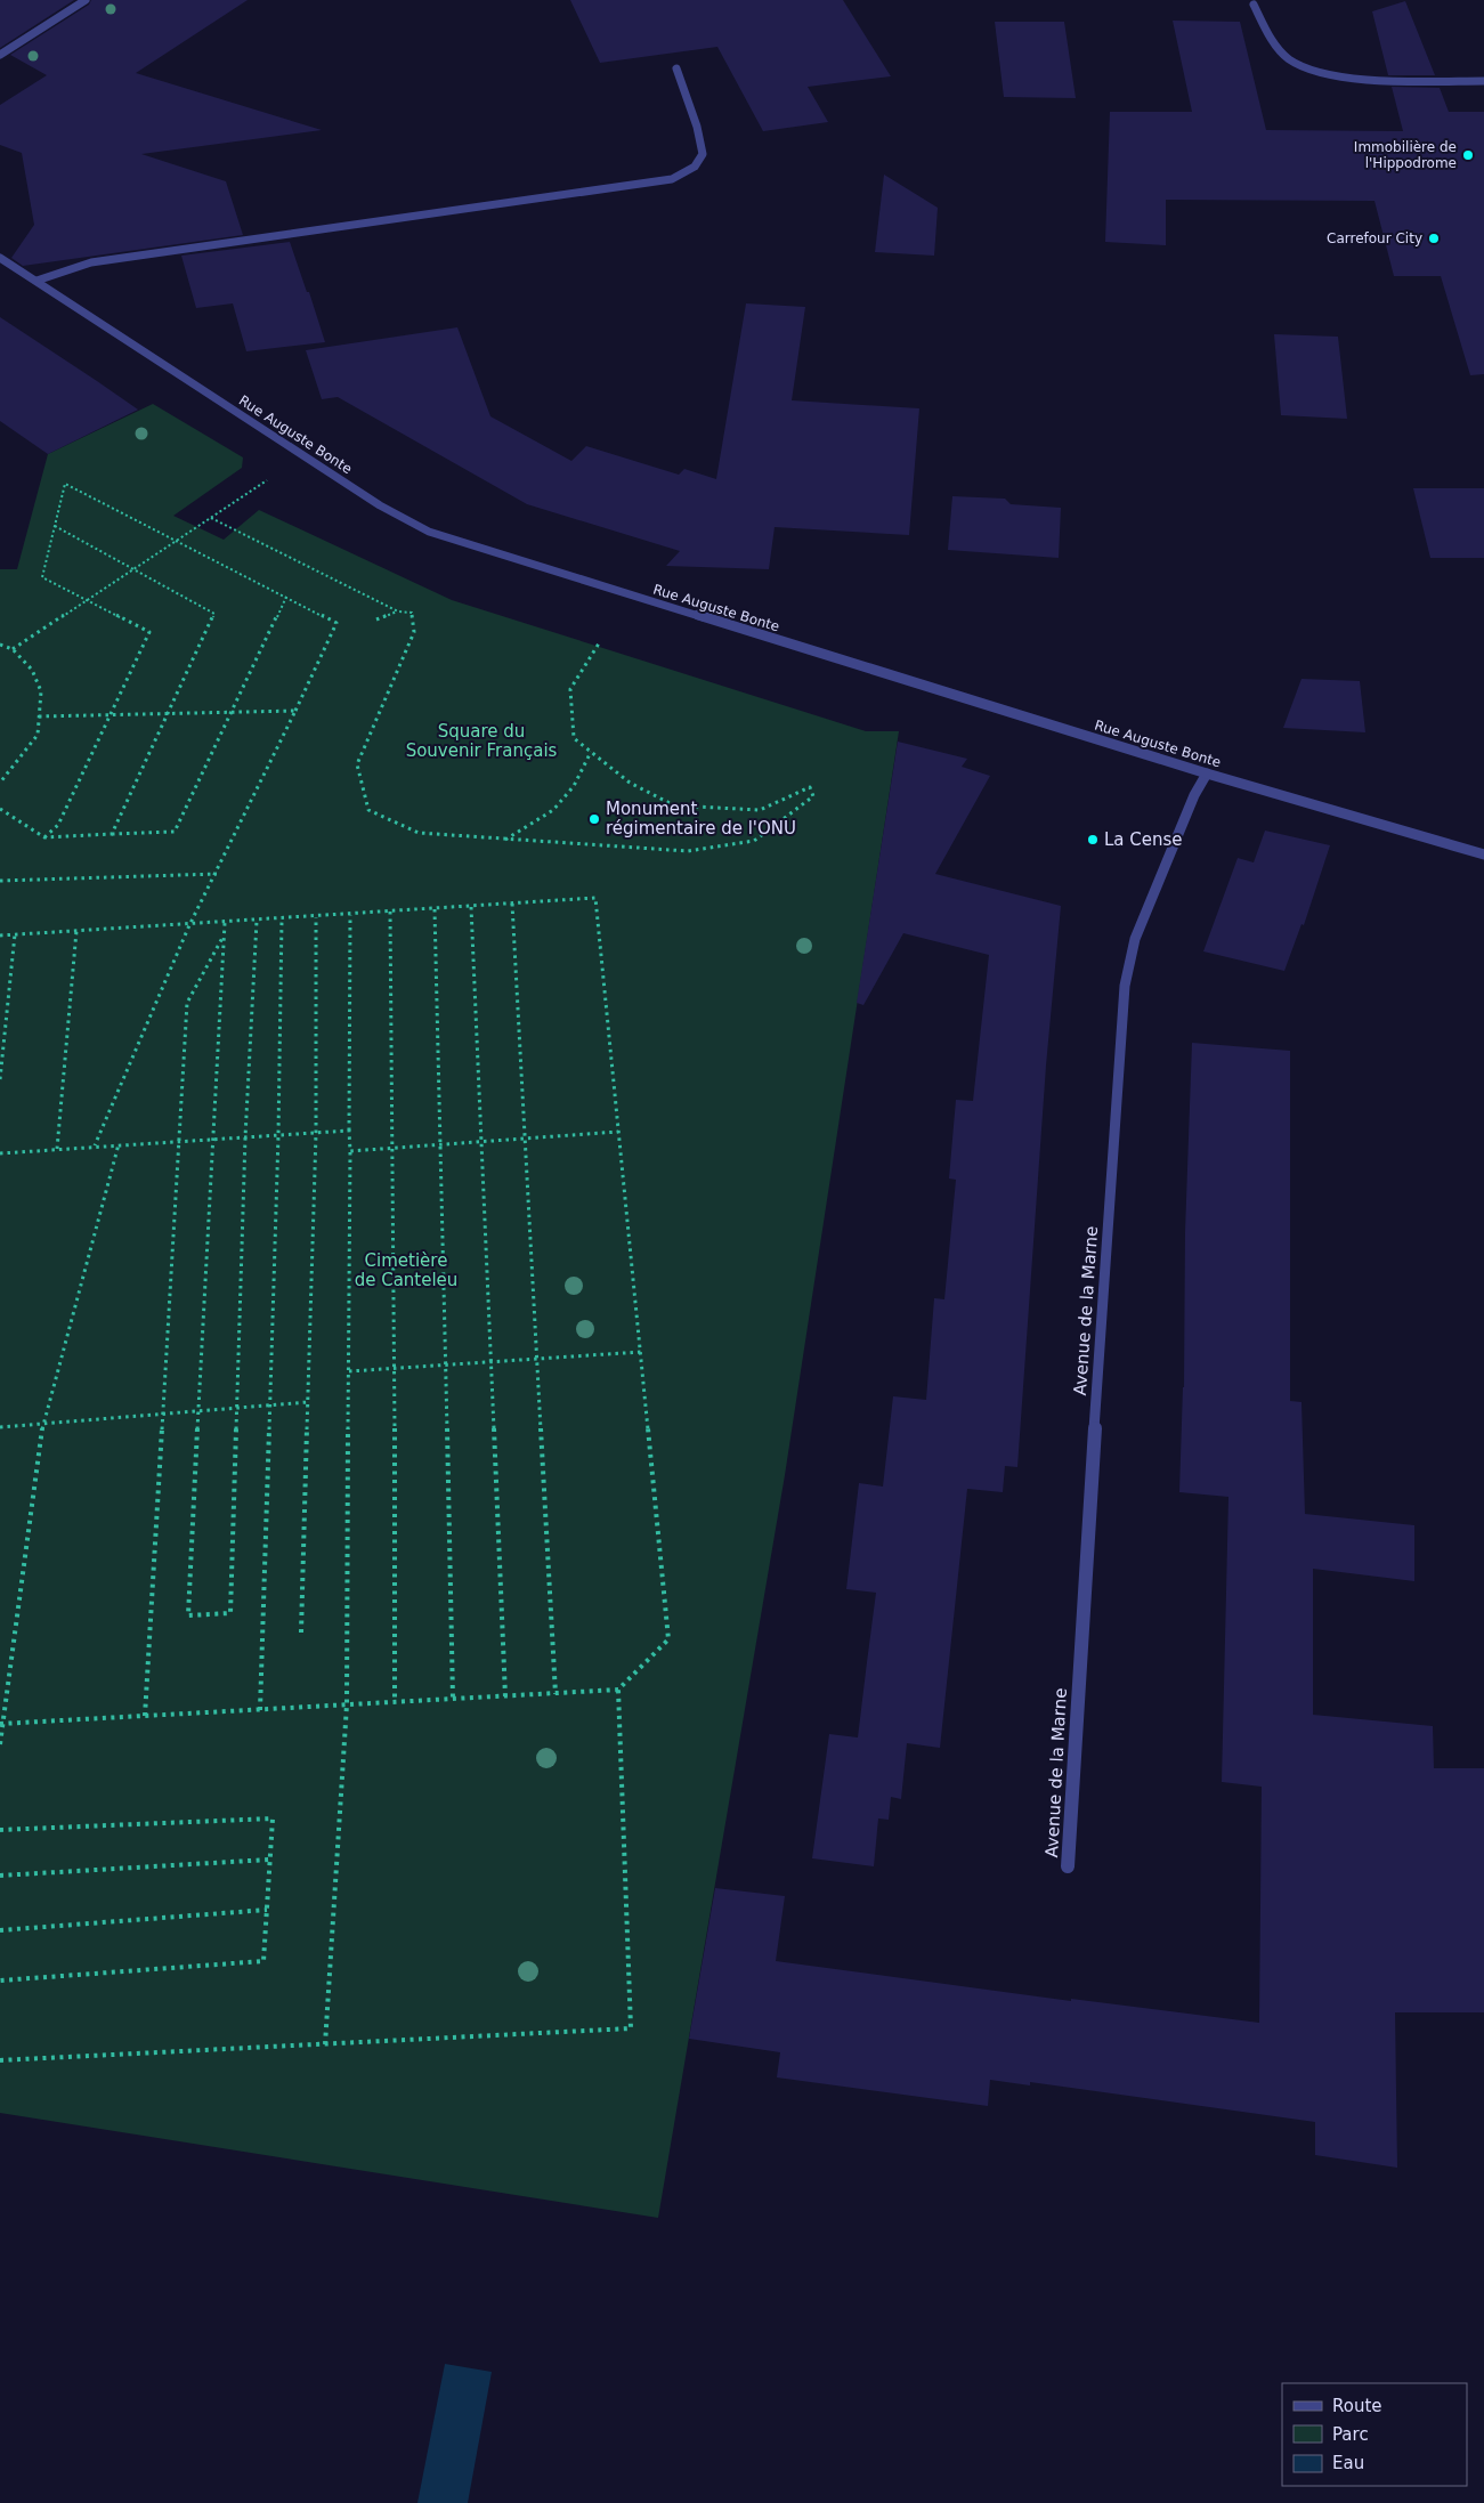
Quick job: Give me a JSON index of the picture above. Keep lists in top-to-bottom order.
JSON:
{
  "streets": {
    "street": ["Rue Auguste Bonte", "Avenue de la Marne"]
  },
  "crossings": [
    ["Rue Auguste Bonte", "Avenue de la Marne"]
  ],
  "parks": ["Square du Souvenir Français", "Cimetière de Canteleu"],
  "places": [
    "Immobilière de l'Hippodrome",
    "Carrefour City",
    "Monument régimentaire de l'ONU",
    "La Cense"
  ],
  "legend": ["Route", "Parc", "Eau"]
}
